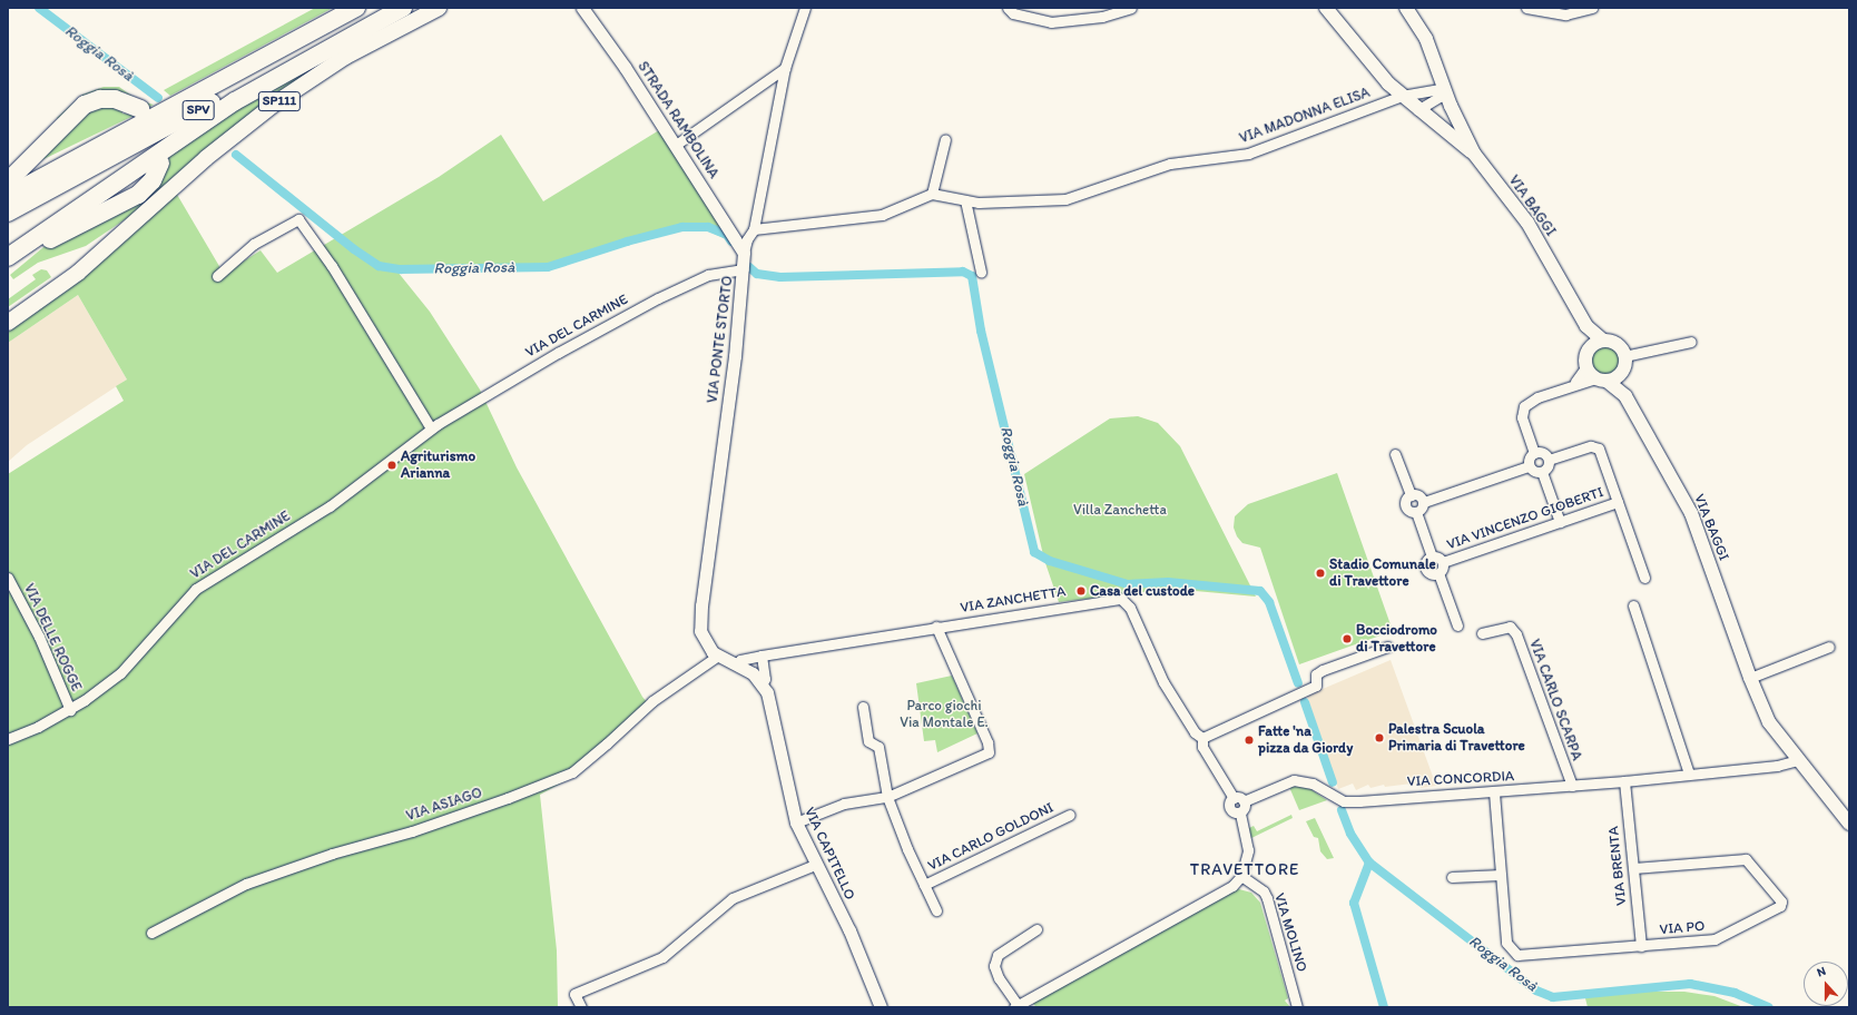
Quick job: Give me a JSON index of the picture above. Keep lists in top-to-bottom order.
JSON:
{
  "streets": {
    "highway": ["SPV"],
    "main road": ["SP111", "VIA BAGGI"],
    "street": [
      "VIA MADONNA ELISA",
      "STRADA RAMBOLINA",
      "VIA DEL CARMINE",
      "VIA PONTE STORTO",
      "VIA VINCENZO GIOBERTI",
      "VIA ZANCHETTA",
      "VIA DELLE ROGGE",
      "VIA CARLO SCARPA",
      "VIA CONCORDIA",
      "VIA ASIAGO",
      "VIA CARLO GOLDONI",
      "VIA CAPITELLO",
      "VIA BRENTA",
      "VIA PO",
      "VIA MOLINO"
    ]
  },
  "crossings": [
    ["VIA MADONNA ELISA", "VIA BAGGI"],
    ["STRADA RAMBOLINA", "VIA PONTE STORTO"],
    ["VIA BAGGI", "VIA CONCORDIA"],
    ["VIA DEL CARMINE", "VIA PONTE STORTO"],
    ["VIA DEL CARMINE", "VIA DELLE ROGGE"],
    ["VIA PONTE STORTO", "VIA ZANCHETTA"],
    ["VIA PONTE STORTO", "VIA ASIAGO"],
    ["VIA PONTE STORTO", "VIA CAPITELLO"],
    ["VIA ZANCHETTA", "VIA CONCORDIA"],
    ["VIA ZANCHETTA", "VIA CAPITELLO"],
    ["VIA CARLO SCARPA", "VIA CONCORDIA"],
    ["VIA CONCORDIA", "VIA BRENTA"],
    ["VIA CONCORDIA", "VIA PO"],
    ["VIA BRENTA", "VIA PO"]
  ],
  "districts": ["TRAVETTORE"],
  "water": ["Roggia Rosà"],
  "parks": ["Villa Zanchetta", "Parco giochi Via Montale E."],
  "places": [
    "Agriturismo Arianna",
    "Stadio Comunale di Travettore",
    "Casa del custode",
    "Bocciodromo di Travettore",
    "Palestra Scuola Primaria di Travettore",
    "Fatte 'na pizza da Giordy"
  ],
  "north": "top"
}
